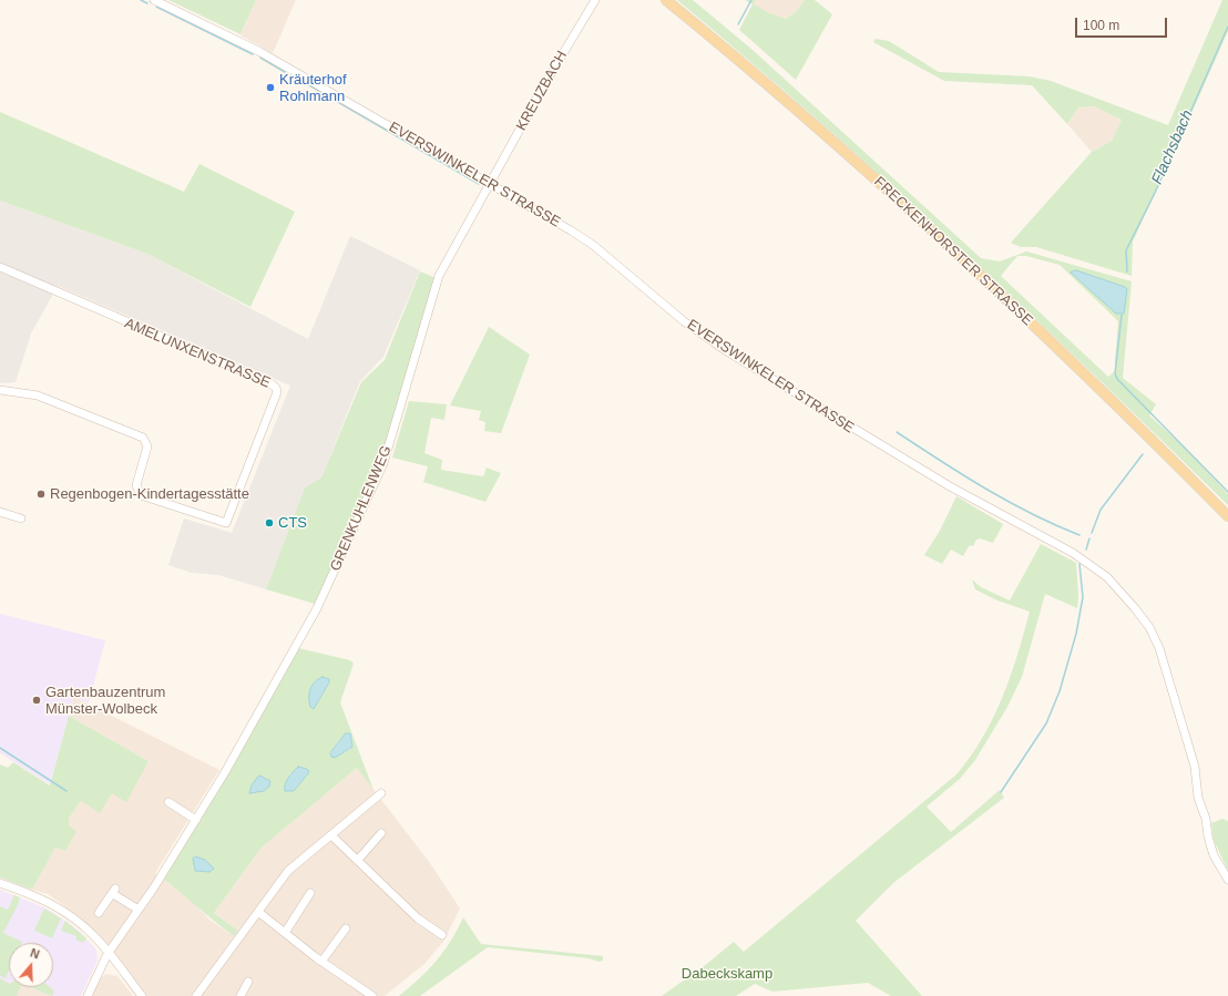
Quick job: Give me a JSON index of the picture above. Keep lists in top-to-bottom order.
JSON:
{
  "streets": {
    "main road": ["FRECKENHORSTER STRASSE"],
    "street": [
      "KREUZBACH",
      "EVERSWINKELER STRASSE",
      "AMELUNXENSTRASSE",
      "GRENKUHLENWEG"
    ]
  },
  "crossings": [
    ["KREUZBACH", "EVERSWINKELER STRASSE"],
    ["KREUZBACH", "GRENKUHLENWEG"],
    ["EVERSWINKELER STRASSE", "GRENKUHLENWEG"]
  ],
  "water": ["Flachsbach"],
  "parks": ["Dabeckskamp"],
  "places": [
    "Kräuterhof Rohlmann",
    "Regenbogen-Kindertagesstätte",
    "CTS",
    "Gartenbauzentrum Münster-Wolbeck"
  ],
  "scale_bar": "100 m",
  "north": "top"
}
